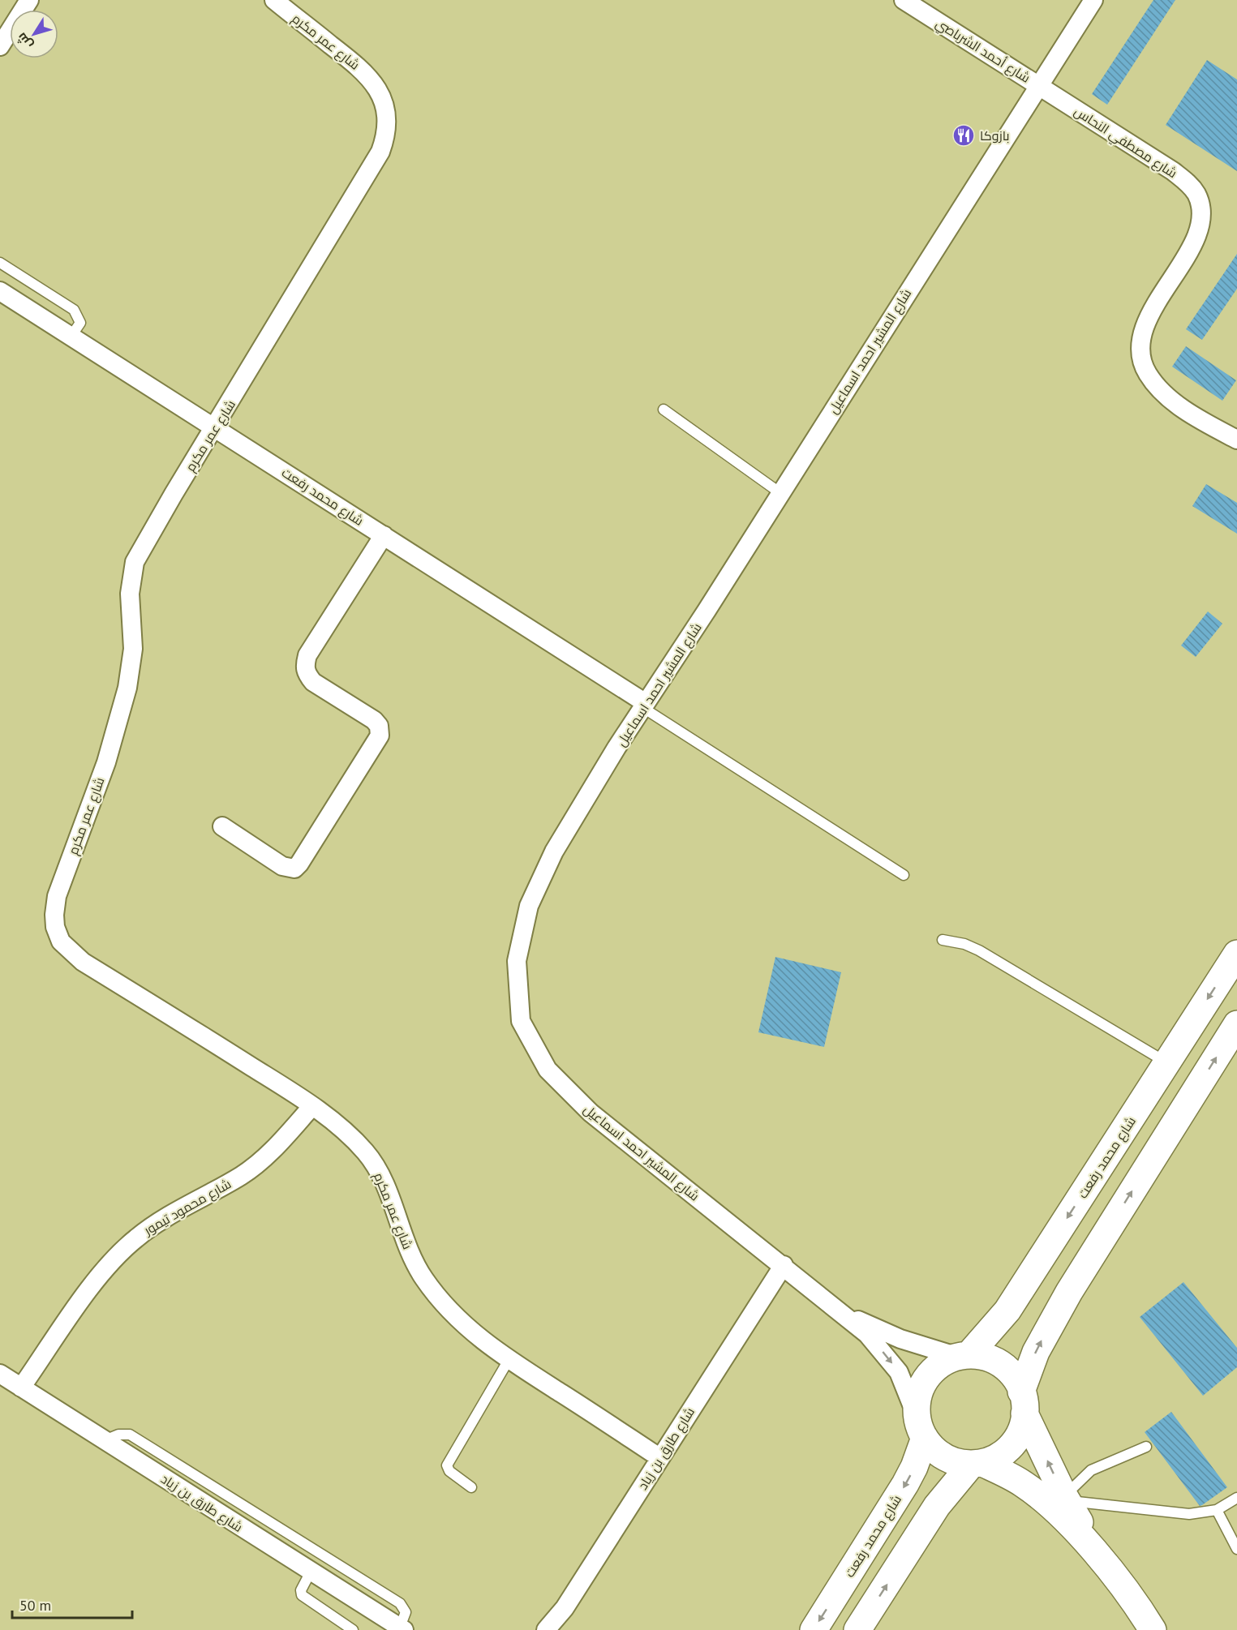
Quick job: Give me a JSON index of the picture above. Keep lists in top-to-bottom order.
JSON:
{
  "streets": {
    "street": [
      "شارع عمر مكرم",
      "شارع أحمد الشرباصي",
      "شارع مصطفي النحاس",
      "شارع المشير احمد اسماعيل",
      "شارع محمد رفعت",
      "شارع محمود تيمور",
      "شارع طارق بن زياد"
    ]
  },
  "crossings": [
    ["شارع عمر مكرم", "شارع محمد رفعت"],
    ["شارع عمر مكرم", "شارع محمود تيمور"],
    ["شارع عمر مكرم", "شارع طارق بن زياد"],
    ["شارع أحمد الشرباصي", "شارع مصطفي النحاس"],
    ["شارع أحمد الشرباصي", "شارع المشير احمد اسماعيل"],
    ["شارع مصطفي النحاس", "شارع المشير احمد اسماعيل"],
    ["شارع المشير احمد اسماعيل", "شارع محمد رفعت"],
    ["شارع المشير احمد اسماعيل", "شارع طارق بن زياد"],
    ["شارع محمود تيمور", "شارع طارق بن زياد"]
  ],
  "places": {
    "restaurant": ["بازوكا"]
  },
  "scale_bar": "50 m",
  "north": "bottom left"
}
